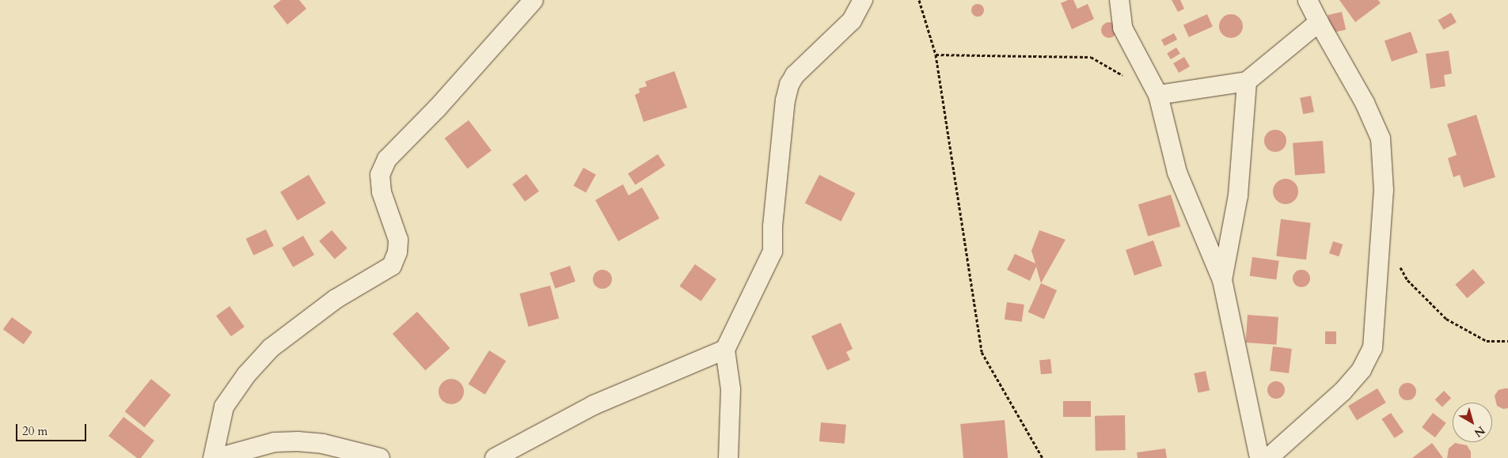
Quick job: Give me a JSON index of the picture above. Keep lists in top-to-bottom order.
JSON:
{
  "scale_bar": "20 m",
  "north": "bottom right"
}
